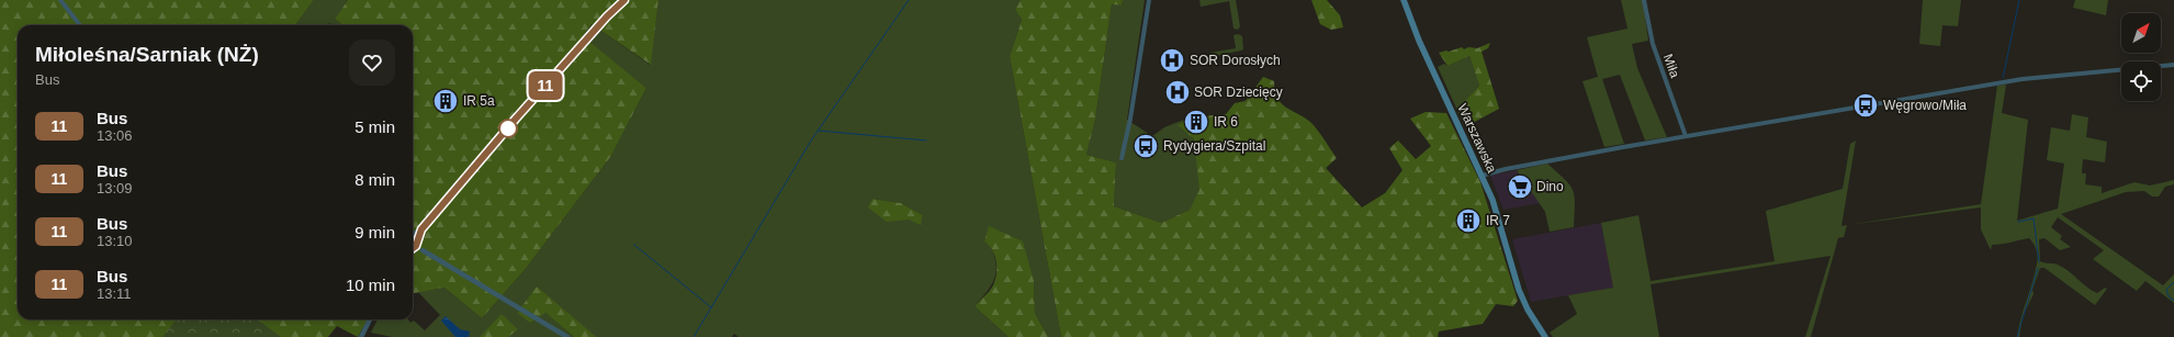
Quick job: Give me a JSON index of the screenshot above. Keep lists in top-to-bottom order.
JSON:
{
  "streets": {
    "main road": ["Warszawska"],
    "street": ["Miła"]
  },
  "places": {
    "hospital": ["SOR Dorosłych", "SOR Dziecięcy"],
    "building": ["IR 5a", "IR 6", "IR 7"],
    "bus stop": ["Węgrowo/Miła", "Rydygiera/Szpital"],
    "supermarket": ["Dino"]
  },
  "lines": ["bus line 11"],
  "north": "top right",
  "page": {
    "on_map": "11",
    "heading": ["Miłoleśna/Sarniak (NŻ)", "Bus"],
    "list": [
      {
        "mark": "11",
        "name": "Bus",
        "note": "13:06",
        "value": "5 min"
      },
      {
        "mark": "11",
        "name": "Bus",
        "note": "13:09",
        "value": "8 min"
      },
      {
        "mark": "11",
        "name": "Bus",
        "note": "13:10",
        "value": "9 min"
      },
      {
        "mark": "11",
        "name": "Bus",
        "note": "13:11",
        "value": "10 min"
      }
    ]
  }
}
